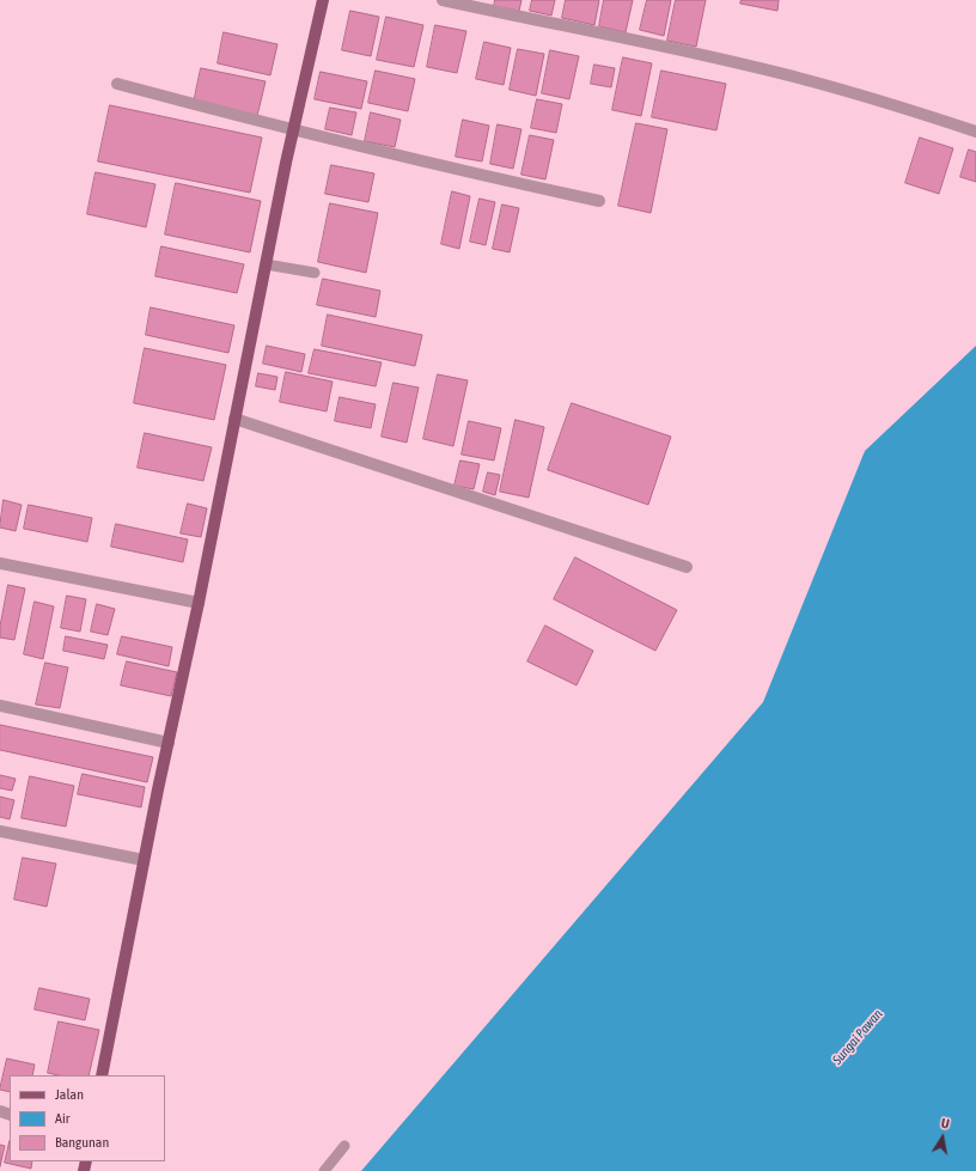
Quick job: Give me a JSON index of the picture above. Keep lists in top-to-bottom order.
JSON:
{
  "water": ["Sungai Pawan"],
  "legend": ["Jalan", "Air", "Bangunan"],
  "north": "top"
}
